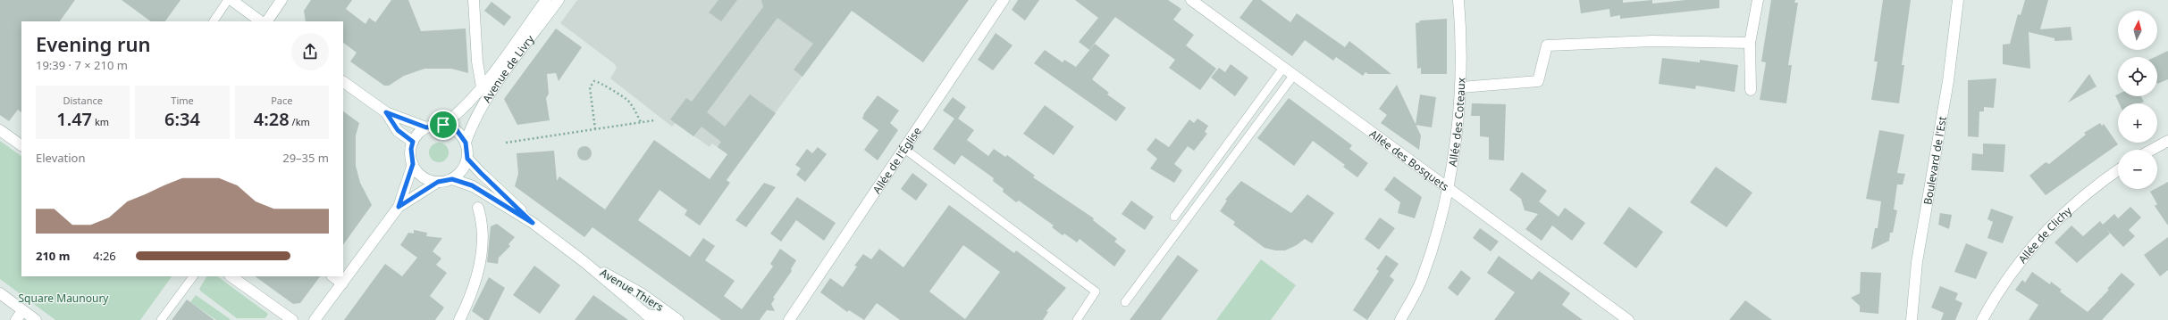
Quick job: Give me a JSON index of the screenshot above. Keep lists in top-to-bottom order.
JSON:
{
  "streets": {
    "street": [
      "Avenue de Livry",
      "Allée des Coteaux",
      "Allée des Bosquets",
      "Allée de l'Église",
      "Boulevard de l'Est",
      "Allée de Clichy",
      "Avenue Thiers"
    ]
  },
  "crossings": [
    ["Avenue de Livry", "Avenue Thiers"],
    ["Allée des Coteaux", "Allée des Bosquets"]
  ],
  "parks": ["Square Maunoury"],
  "north": "top",
  "page": {
    "map_buttons": ["+", "−"],
    "heading": ["Evening run", "19:39 · 7 × 210 m"],
    "stats": [
      ["Distance", "1.47 km"],
      ["Time", "6:34"],
      ["Pace", "4:28 /km"]
    ],
    "chart": ["Elevation", "29–35 m"],
    "list": [
      {
        "name": "210 m",
        "note": "4:26"
      }
    ]
  }
}
